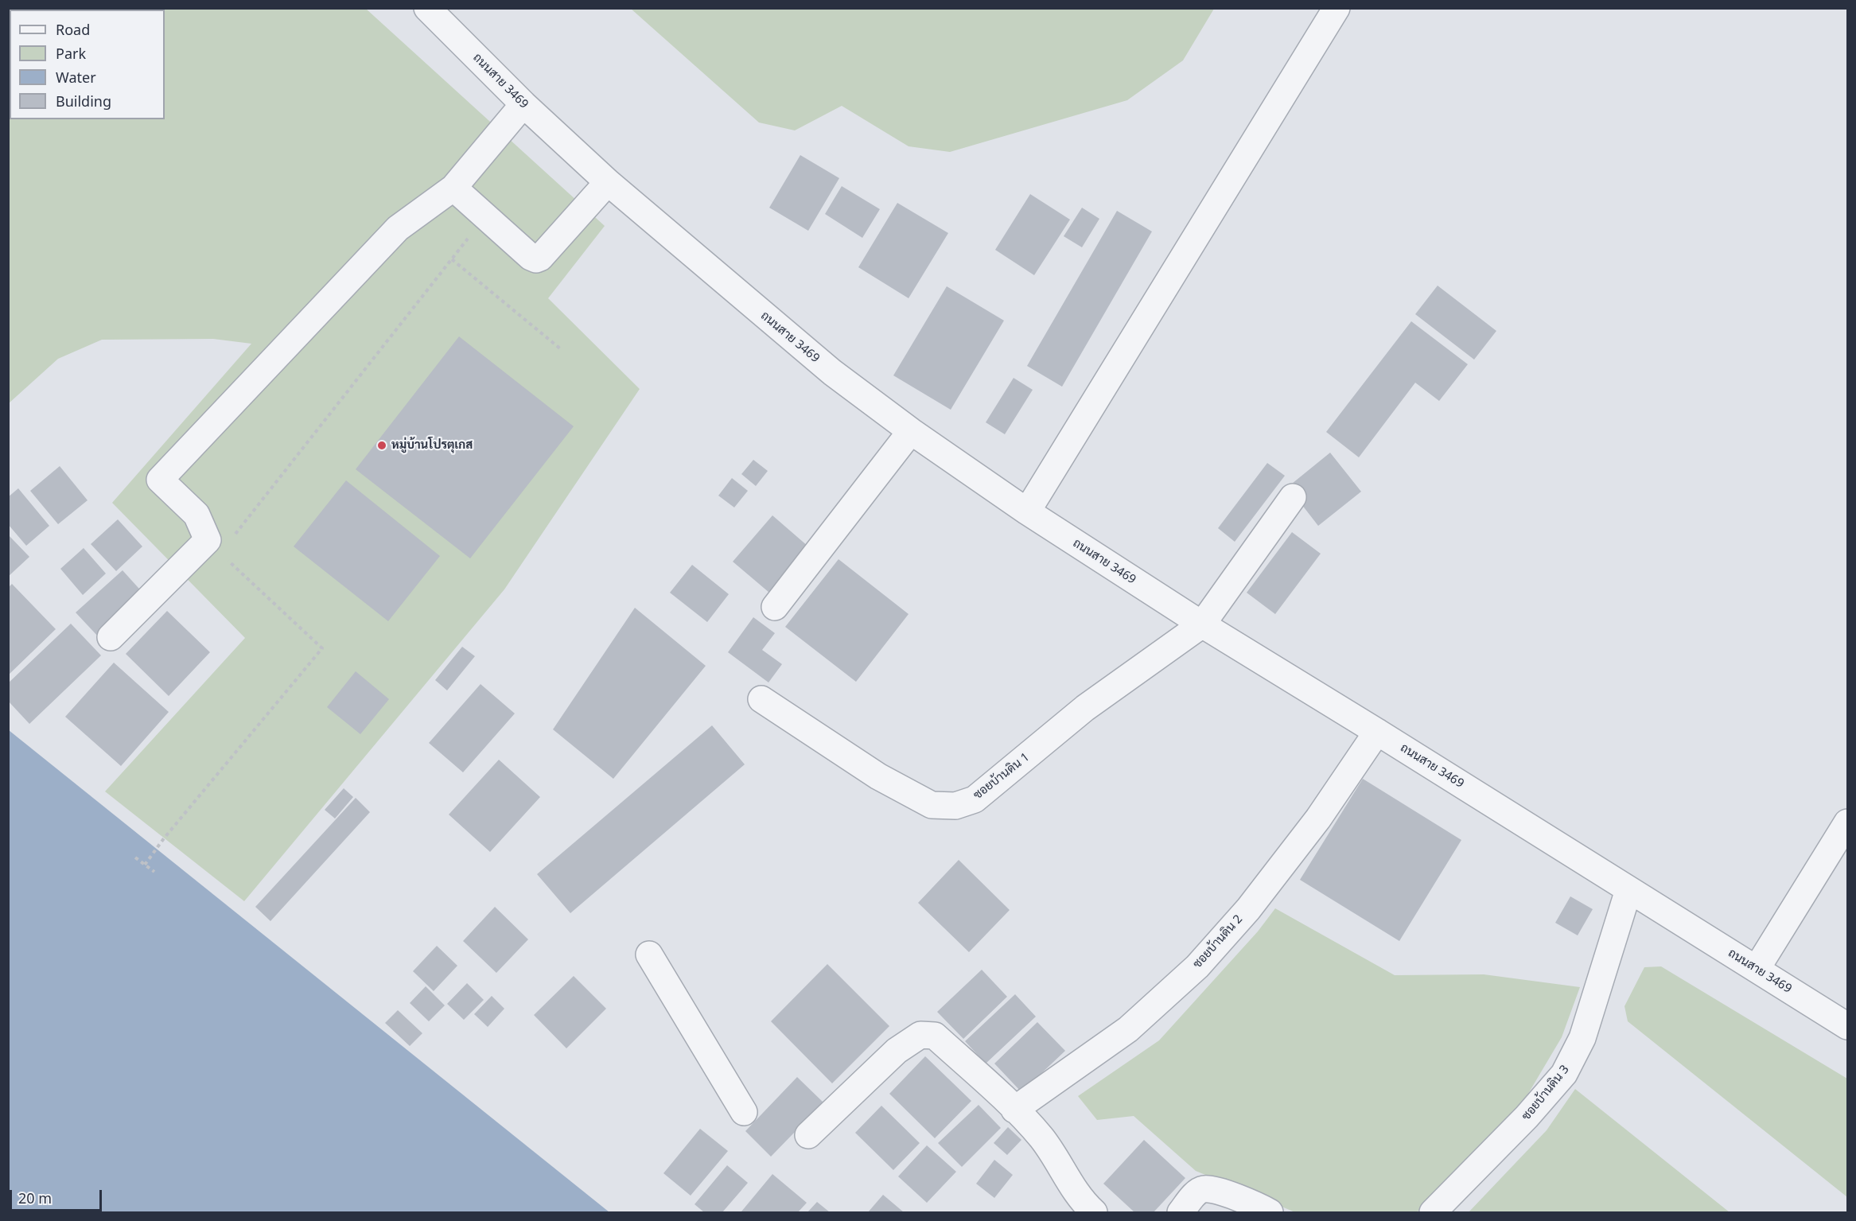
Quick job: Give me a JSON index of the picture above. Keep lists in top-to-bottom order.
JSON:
{
  "streets": {
    "street": [
      "ถนนสาย 3469",
      "ซอยบ้านดิน 1",
      "ซอยบ้านดิน 2",
      "ซอยบ้านดิน 3"
    ]
  },
  "crossings": [
    ["ถนนสาย 3469", "ซอยบ้านดิน 1"],
    ["ถนนสาย 3469", "ซอยบ้านดิน 2"],
    ["ถนนสาย 3469", "ซอยบ้านดิน 3"]
  ],
  "places": ["หมู่บ้านโปรตุเกส"],
  "legend": [
    "Road",
    "Park",
    "Water",
    "Building"
  ],
  "scale_bar": "20 m"
}
